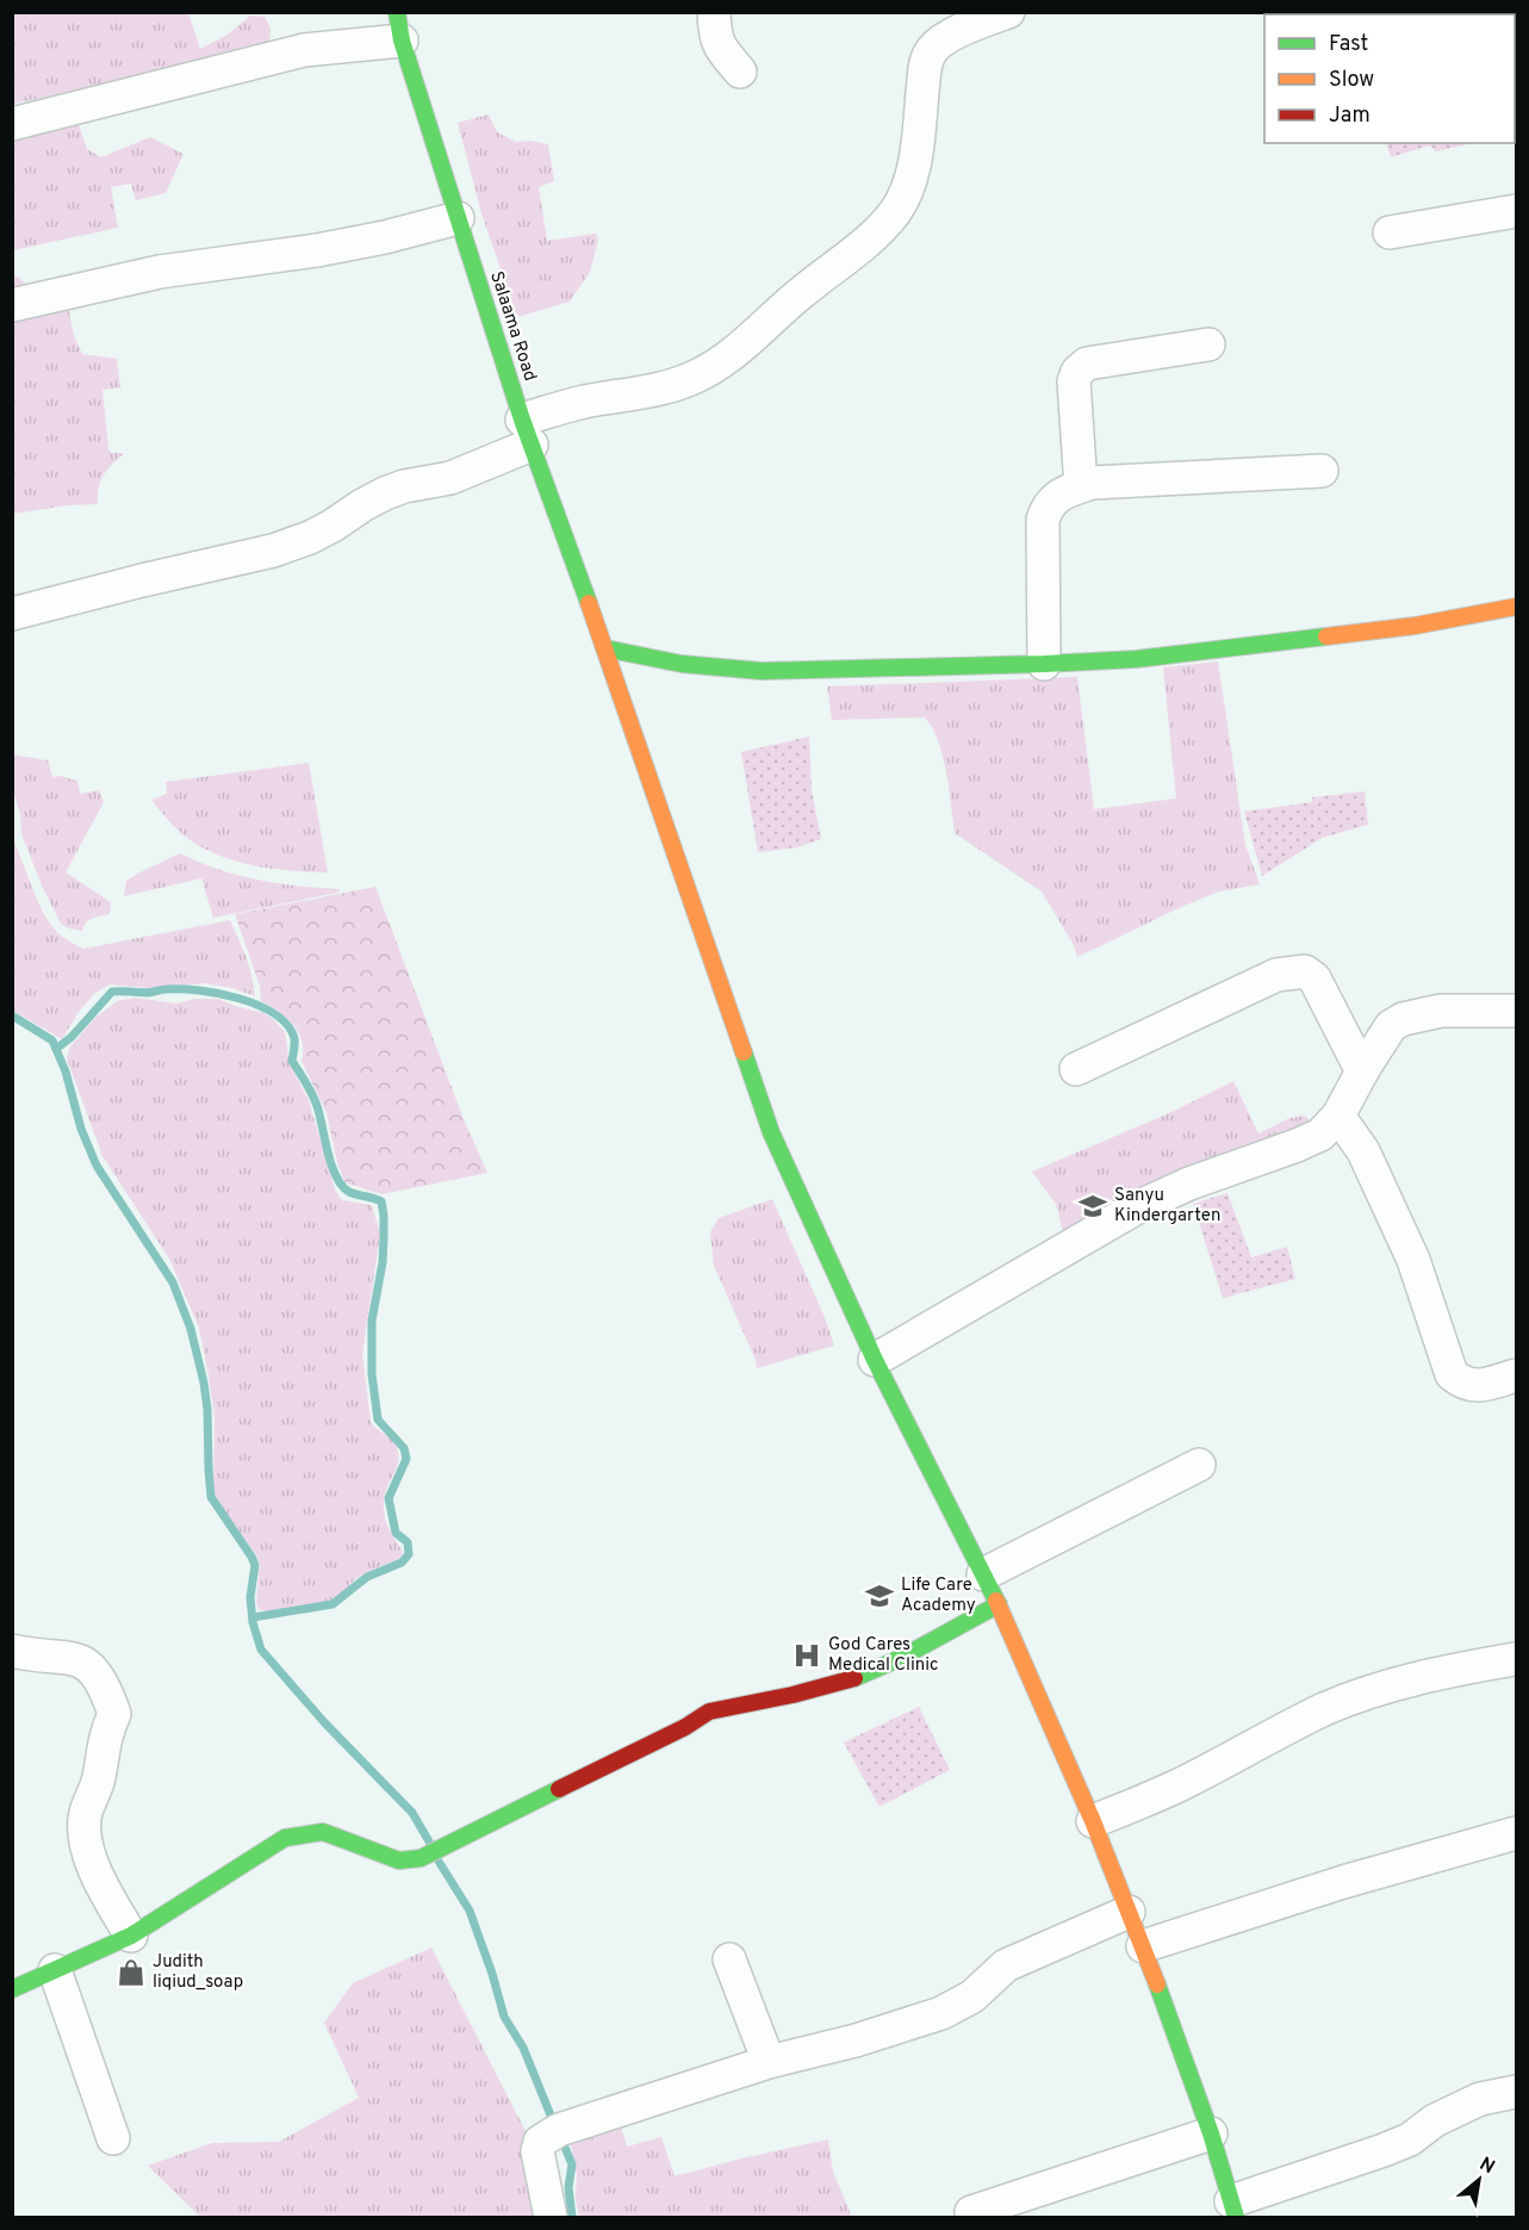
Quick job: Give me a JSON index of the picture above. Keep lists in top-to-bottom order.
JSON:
{
  "streets": {
    "main road": ["Salaama Road"]
  },
  "places": {
    "school or university": ["Sanyu Kindergarten", "Life Care Academy"],
    "hospital": ["God Cares Medical Clinic"],
    "shop": ["Judith liqiud_soap"]
  },
  "legend": ["Fast", "Slow", "Jam"],
  "north": "top right"
}
